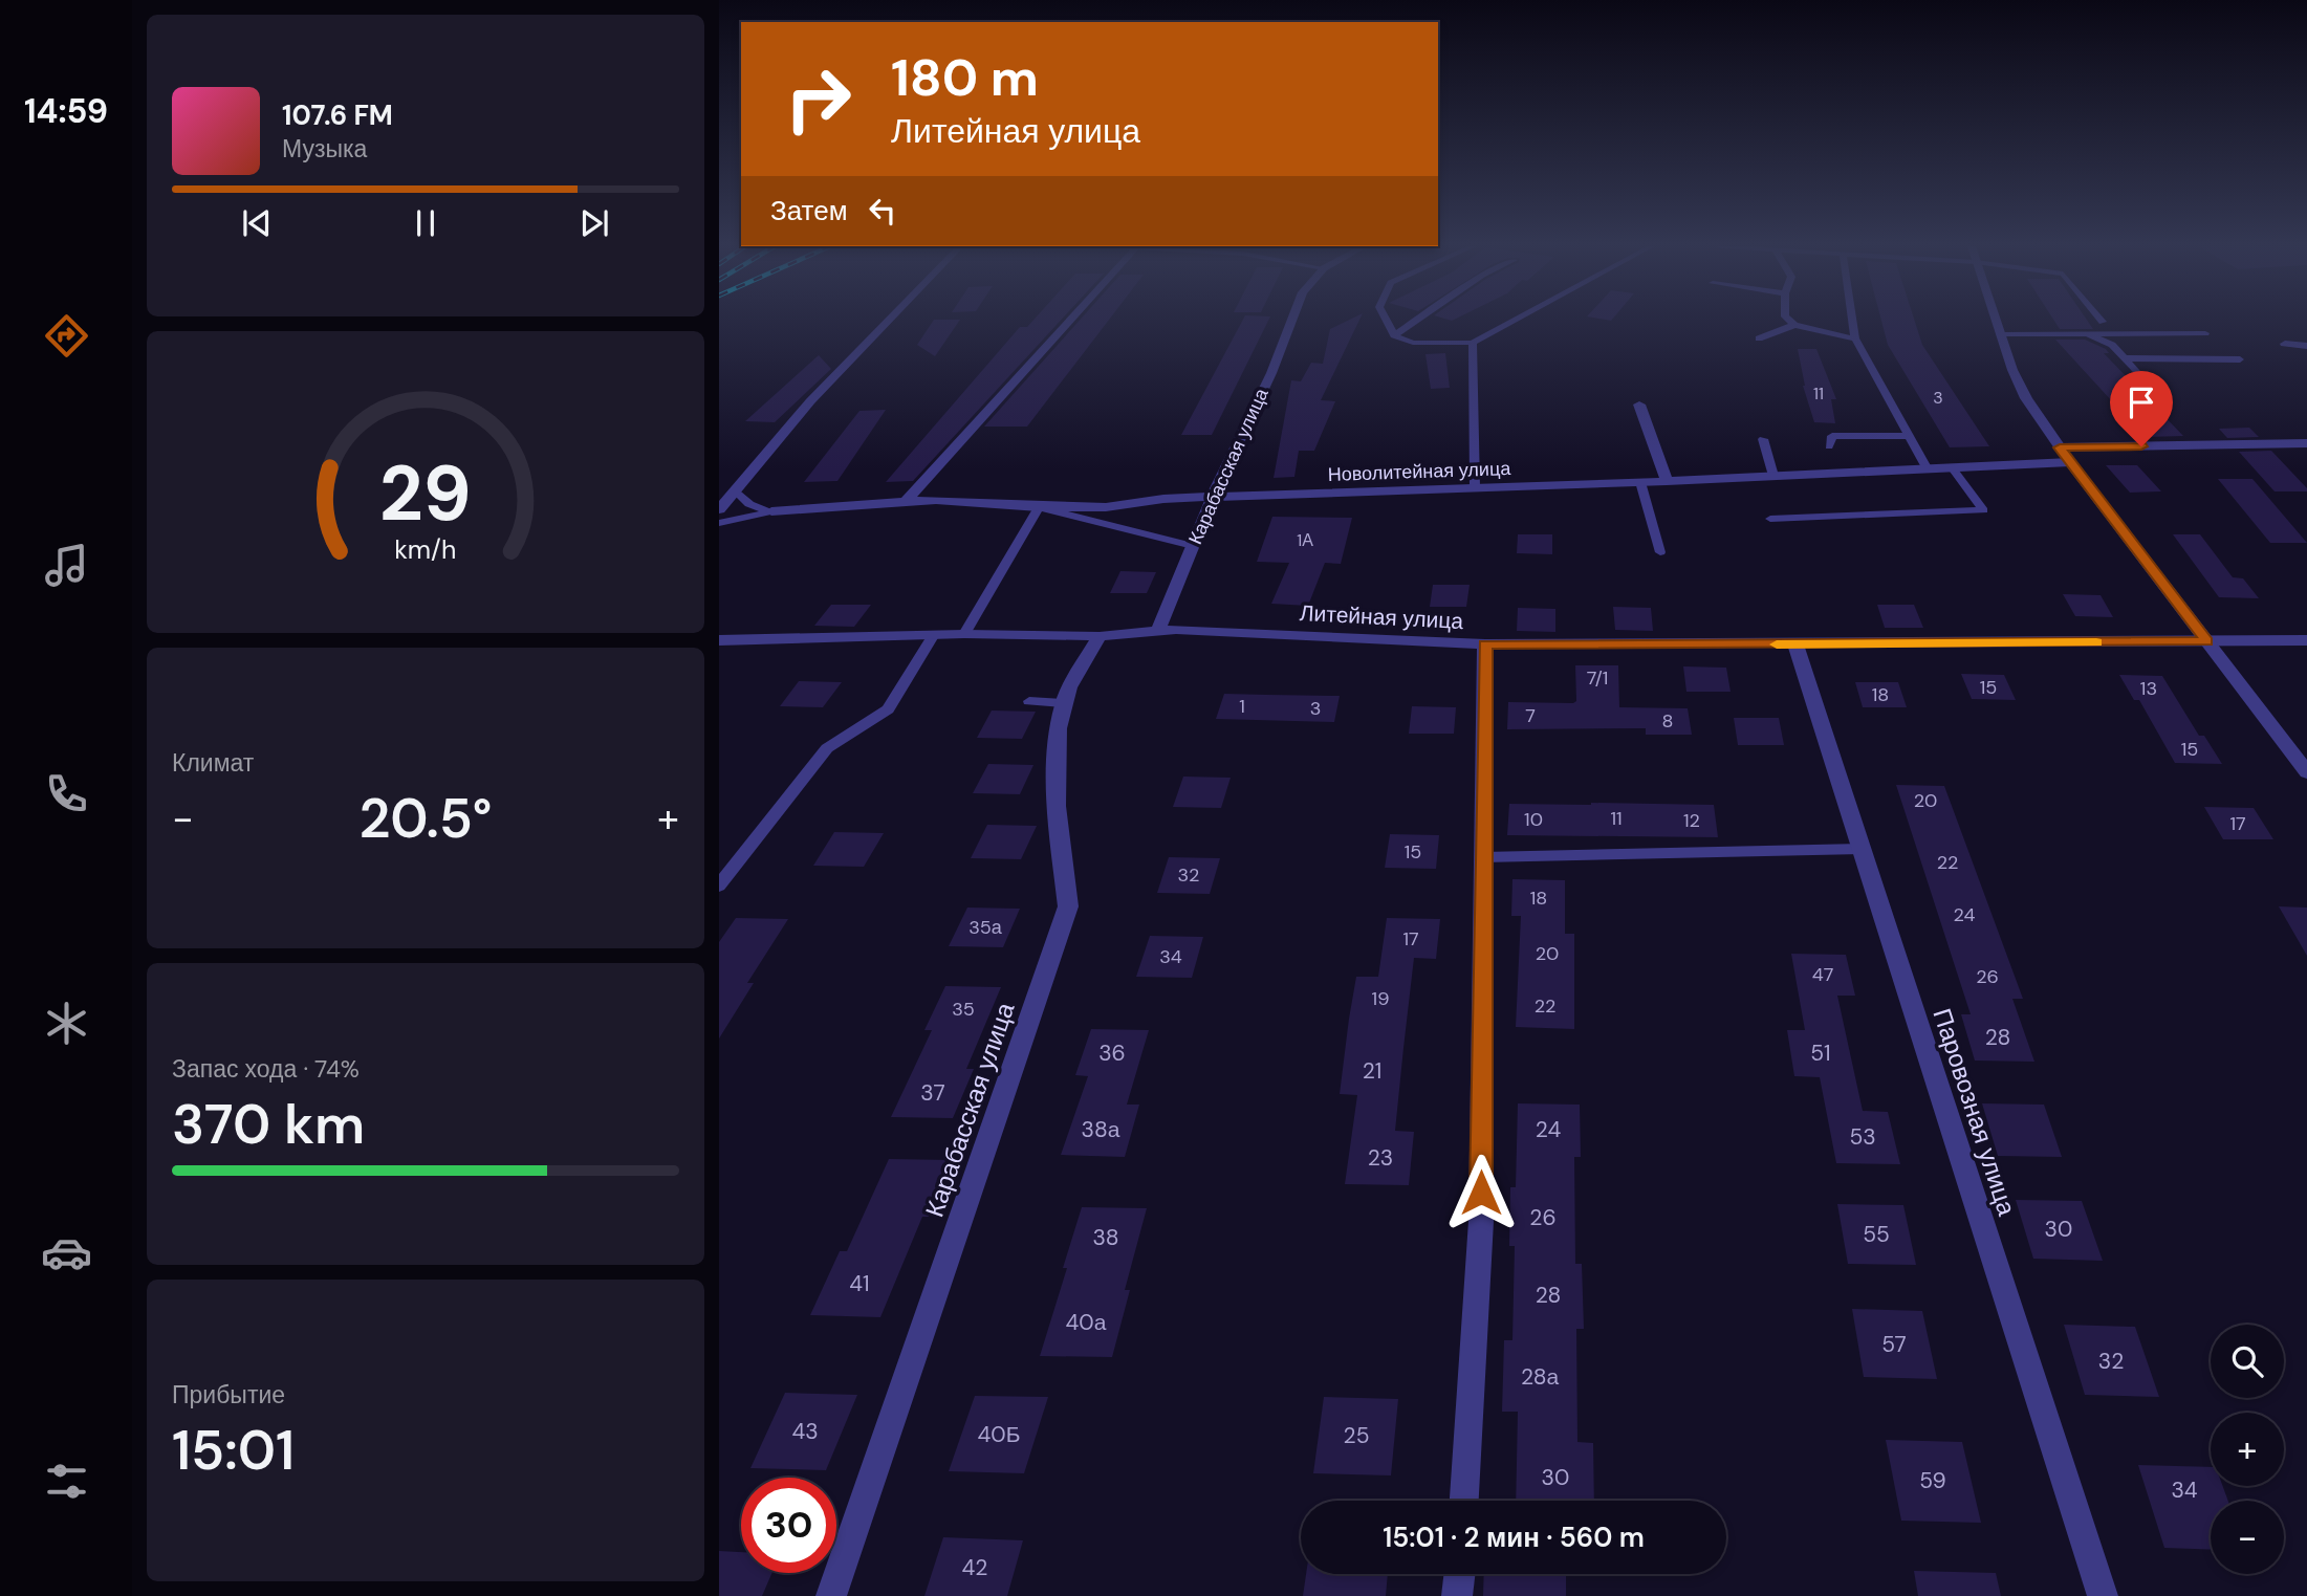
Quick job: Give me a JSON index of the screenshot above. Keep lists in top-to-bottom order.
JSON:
{
  "streets": {
    "street": [
      "Карабасская улица",
      "Новолитейная улица",
      "Литейная улица",
      "Паровозная улица"
    ]
  },
  "crossings": [
    ["Карабасская улица", "Новолитейная улица"],
    ["Карабасская улица", "Литейная улица"],
    ["Литейная улица", "Паровозная улица"]
  ],
  "house_numbers": [
    "11",
    "3",
    "1А",
    "7/1",
    "15",
    "13",
    "18",
    "1",
    "3",
    "7",
    "8",
    "15",
    "20",
    "11",
    "10",
    "12",
    "17",
    "15",
    "22",
    "32",
    "18",
    "24",
    "35а",
    "17",
    "20",
    "34",
    "47",
    "26",
    "19",
    "22",
    "35",
    "28",
    "36",
    "51",
    "21",
    "37",
    "38а",
    "24",
    "53",
    "23",
    "26",
    "30",
    "55",
    "38",
    "41",
    "28",
    "40а",
    "57",
    "32",
    "28а",
    "43",
    "40Б",
    "25",
    "30",
    "59",
    "34",
    "42"
  ],
  "page": {
    "tabs": "14:59",
    "turn": ["180 m", "Литейная улица"],
    "song": ["107.6 FM", "Музыка"],
    "then": "Затем",
    "tile": [
      "Климат",
      ["Запас хода · 74%", "370 km"],
      ["Прибытие", "15:01"]
    ],
    "heat": ["−", "20.5°", "+"],
    "map_buttons": ["+", "−"],
    "limit": "30",
    "trip": "15:01 · 2 мин · 560 m",
    "gauge": ["29", "km/h"]
  }
}
